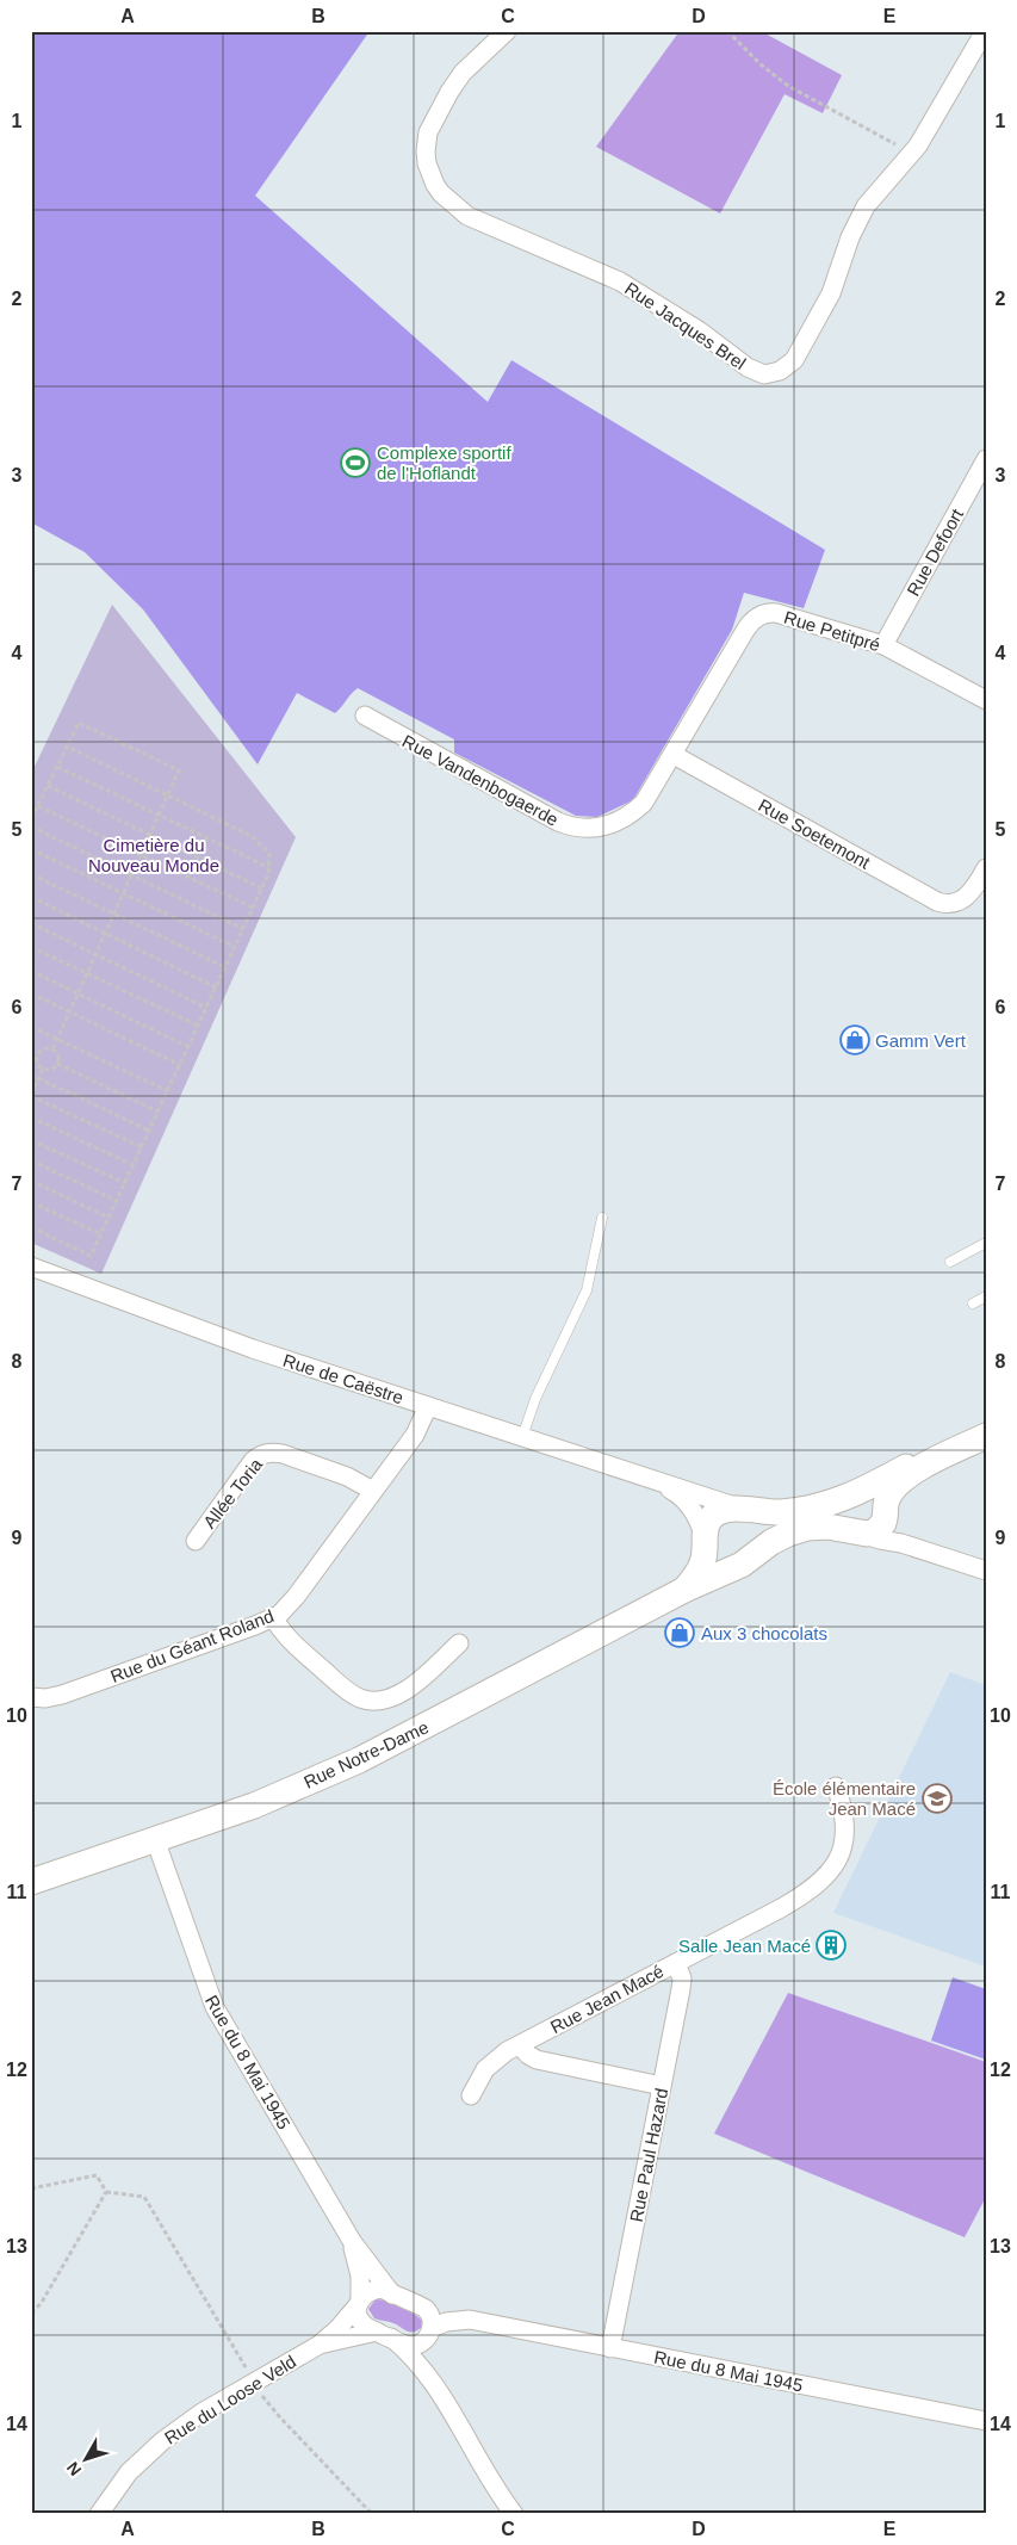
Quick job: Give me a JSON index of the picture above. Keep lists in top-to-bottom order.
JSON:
{
  "streets": {
    "main road": ["Rue Notre-Dame"],
    "street": [
      "Rue Jacques Brel",
      "Rue Defoort",
      "Rue Petitpré",
      "Rue Vandenbogaerde",
      "Rue Soetemont",
      "Rue de Caëstre",
      "Allée Toria",
      "Rue du Géant Roland",
      "Rue Jean Macé",
      "Rue du 8 Mai 1945",
      "Rue Paul Hazard",
      "Rue du Loose Veld"
    ]
  },
  "crossings": [
    ["Rue Defoort", "Rue Petitpré"],
    ["Rue Petitpré", "Rue Vandenbogaerde"],
    ["Rue Petitpré", "Rue Soetemont"],
    ["Rue Vandenbogaerde", "Rue Soetemont"],
    ["Rue de Caëstre", "Rue du Géant Roland"],
    ["Rue de Caëstre", "Rue Notre-Dame"],
    ["Allée Toria", "Rue du Géant Roland"],
    ["Rue Notre-Dame", "Rue du 8 Mai 1945"],
    ["Rue Jean Macé", "Rue Paul Hazard"],
    ["Rue du 8 Mai 1945", "Rue Paul Hazard"],
    ["Rue du 8 Mai 1945", "Rue du Loose Veld"]
  ],
  "parks": ["Cimetière du Nouveau Monde"],
  "places": {
    "sports": ["Complexe sportif de l'Hoflandt"],
    "shop": ["Gamm Vert", "Aux 3 chocolats"],
    "school or university": ["École élémentaire Jean Macé"],
    "building": ["Salle Jean Macé"]
  },
  "north": "bottom left",
  "grid": {
    "columns": [
      "A",
      "B",
      "C",
      "D",
      "E"
    ],
    "rows": [
      "1",
      "2",
      "3",
      "4",
      "5",
      "6",
      "7",
      "8",
      "9",
      "10",
      "11",
      "12",
      "13",
      "14"
    ]
  }
}
